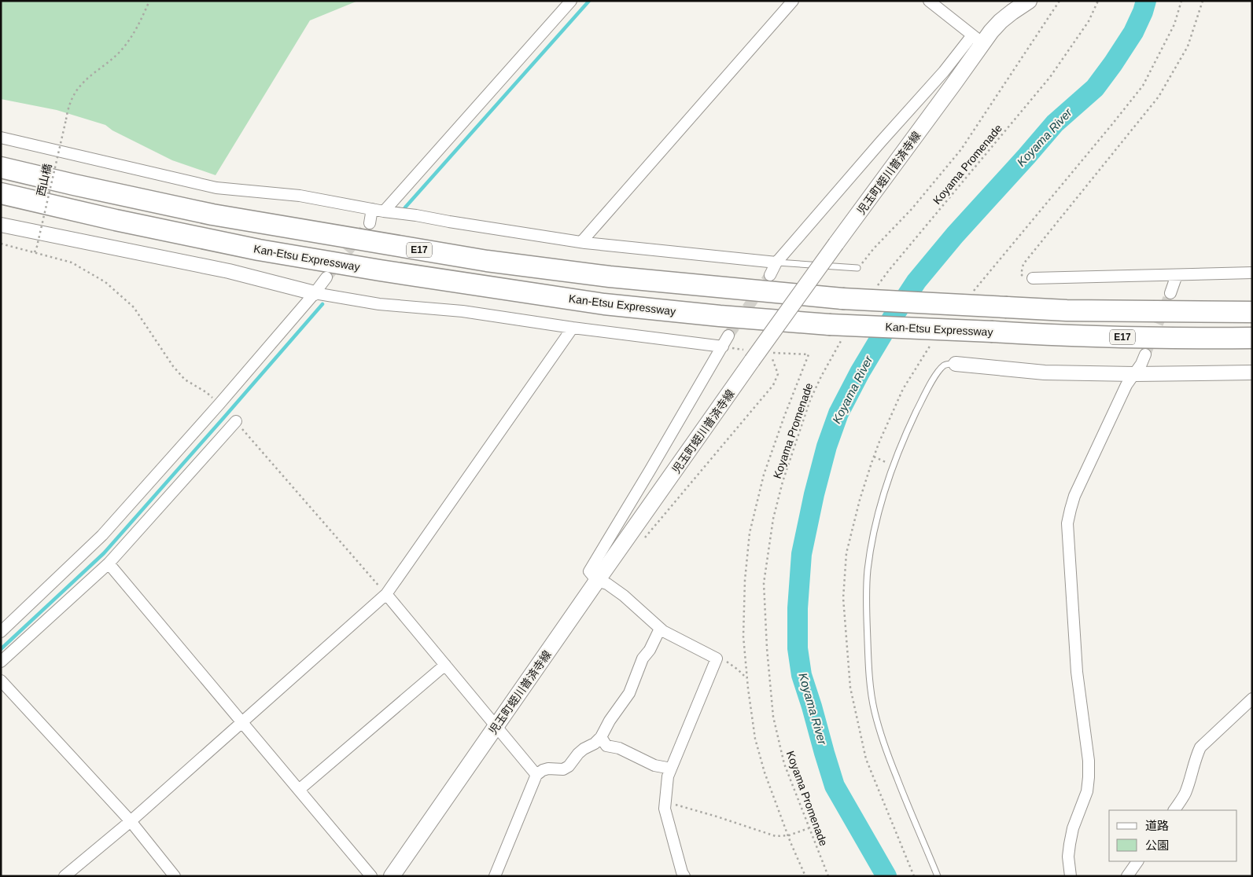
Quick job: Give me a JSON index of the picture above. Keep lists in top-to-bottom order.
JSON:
{
  "streets": {
    "highway": ["E17", "Kan-Etsu Expressway"],
    "main road": ["児玉町蛭川普済寺線"],
    "path": ["Koyama Promenade", "西山橋"]
  },
  "crossings": [
    ["Koyama Promenade", "Kan-Etsu Expressway"]
  ],
  "water": ["Koyama River"],
  "legend": ["道路", "公園"]
}
